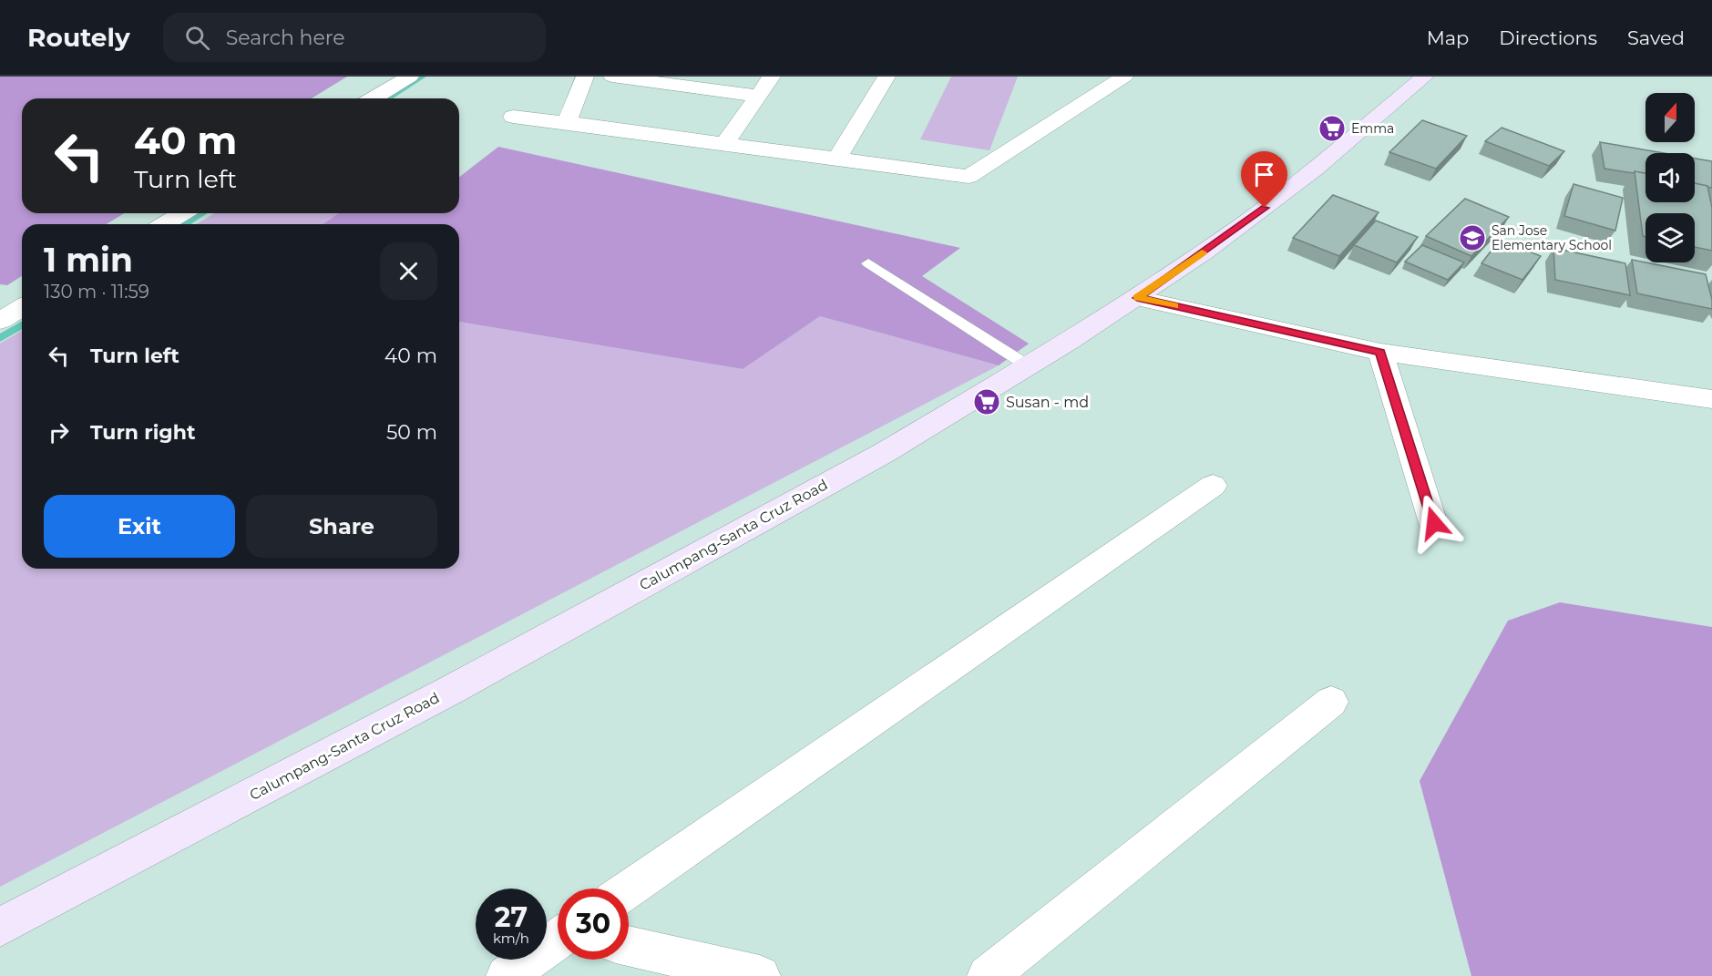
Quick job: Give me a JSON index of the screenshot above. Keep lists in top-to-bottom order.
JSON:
{
  "streets": {
    "main road": ["Calumpang-Santa Cruz Road"]
  },
  "places": {
    "supermarket": ["Emma", "Susan - md"],
    "school or university": ["San Jose Elementary School"]
  },
  "north": "top",
  "page": {
    "header": "Routely",
    "search": "Search here",
    "nav": ["Map", "Directions", "Saved"],
    "turn": ["40 m", "Turn left"],
    "heading": ["1 min", "130 m · 11:59"],
    "list": [
      {
        "name": "Turn left",
        "value": "40 m"
      },
      {
        "name": "Turn right",
        "value": "50 m"
      }
    ],
    "buttons": ["Exit", "Share"],
    "speed": "27 km/h",
    "limit": "30"
  }
}
